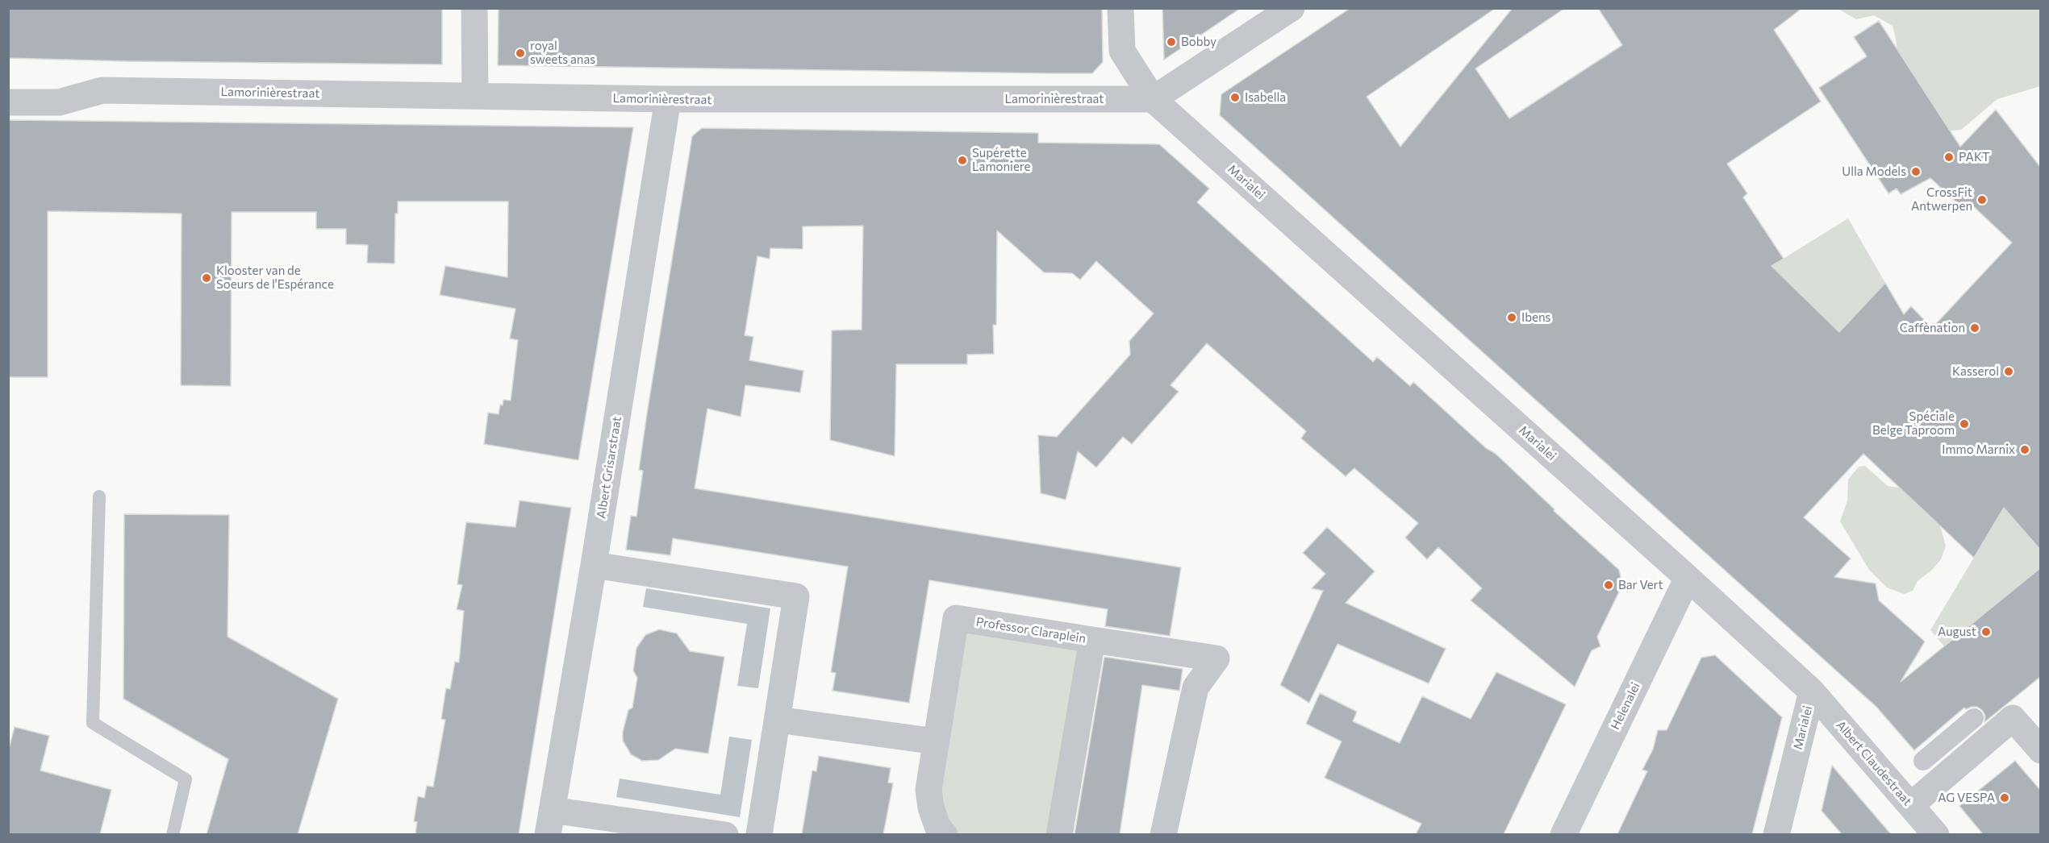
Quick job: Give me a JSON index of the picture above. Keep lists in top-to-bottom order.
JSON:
{
  "streets": {
    "street": [
      "Lamorinièrestraat",
      "Marialei",
      "Albert Grisarstraat",
      "Professor Claraplein",
      "Helenalei",
      "Albert Claudestraat"
    ]
  },
  "crossings": [
    ["Lamorinièrestraat", "Marialei"],
    ["Lamorinièrestraat", "Albert Grisarstraat"],
    ["Marialei", "Helenalei"],
    ["Marialei", "Albert Claudestraat"]
  ],
  "places": [
    "Bobby",
    "royal sweets anas",
    "Isabella",
    "PAKT",
    "Supérette Lamoniere",
    "Ulla Models",
    "CrossFit Antwerpen",
    "Klooster van de Soeurs de l'Espérance",
    "Ibens",
    "Caffènation",
    "Kasserol",
    "Spéciale Belge Taproom",
    "Immo Marnix",
    "Bar Vert",
    "August",
    "AG VESPA"
  ]
}
